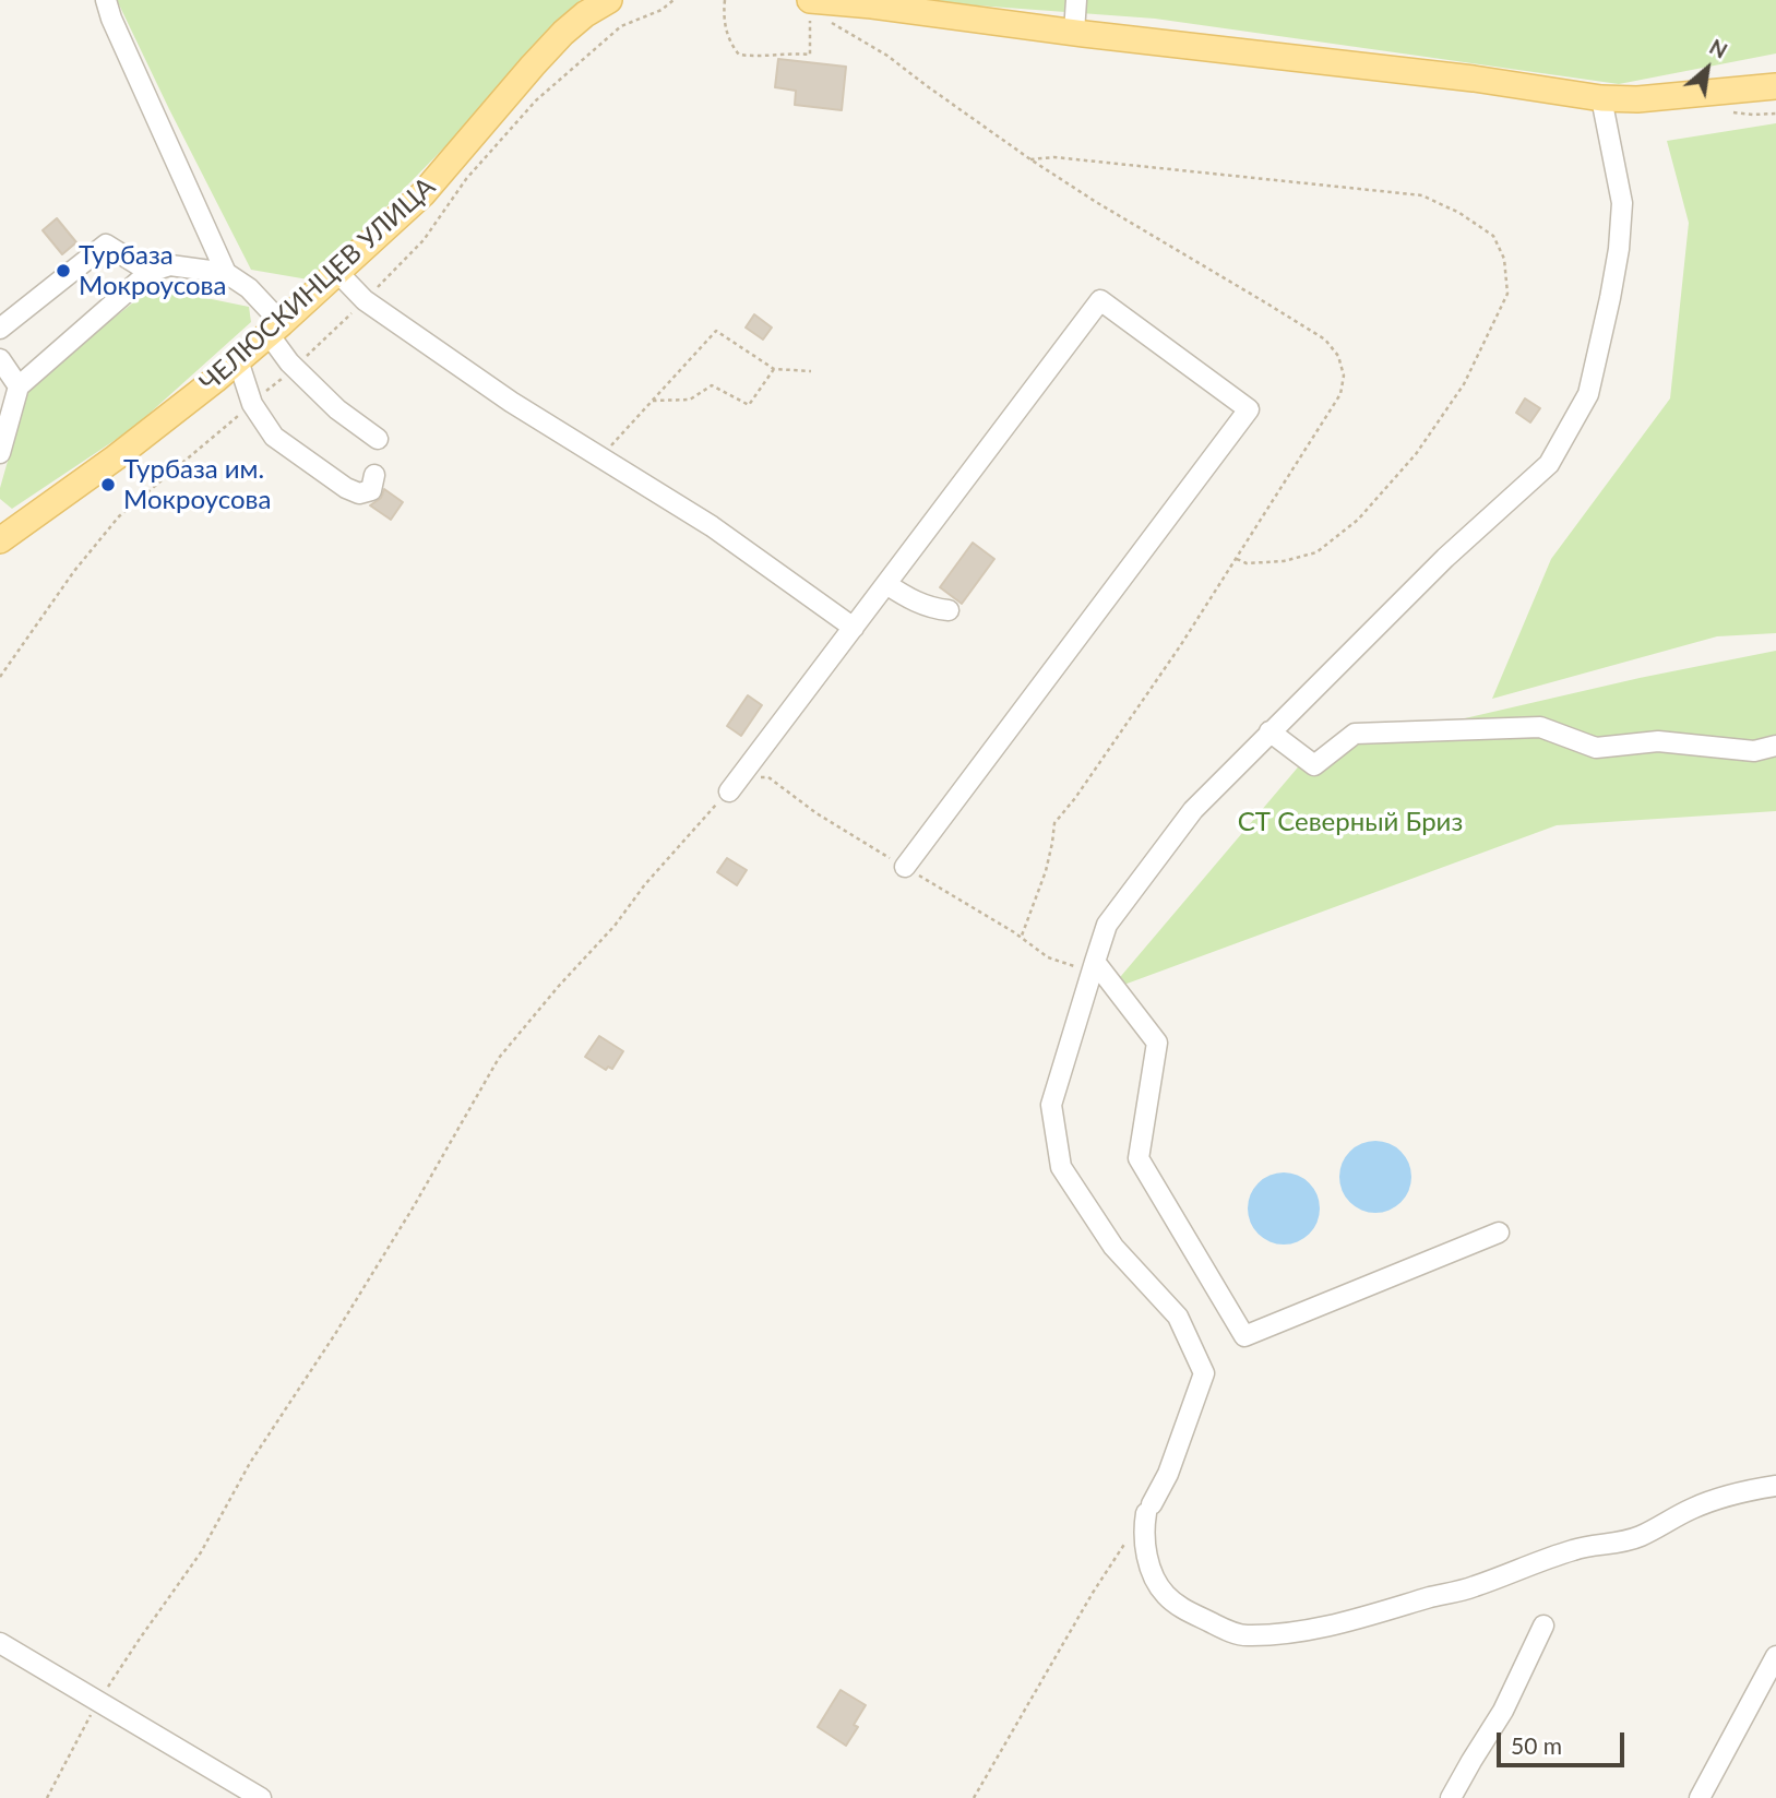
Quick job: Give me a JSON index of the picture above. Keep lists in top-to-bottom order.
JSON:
{
  "streets": {
    "main road": ["ЧЕЛЮСКИНЦЕВ УЛИЦА"]
  },
  "parks": ["СТ Северный Бриз"],
  "places": ["Турбаза Мокроусова", "Турбаза им. Мокроусова"],
  "scale_bar": "50 m",
  "north": "top right"
}
